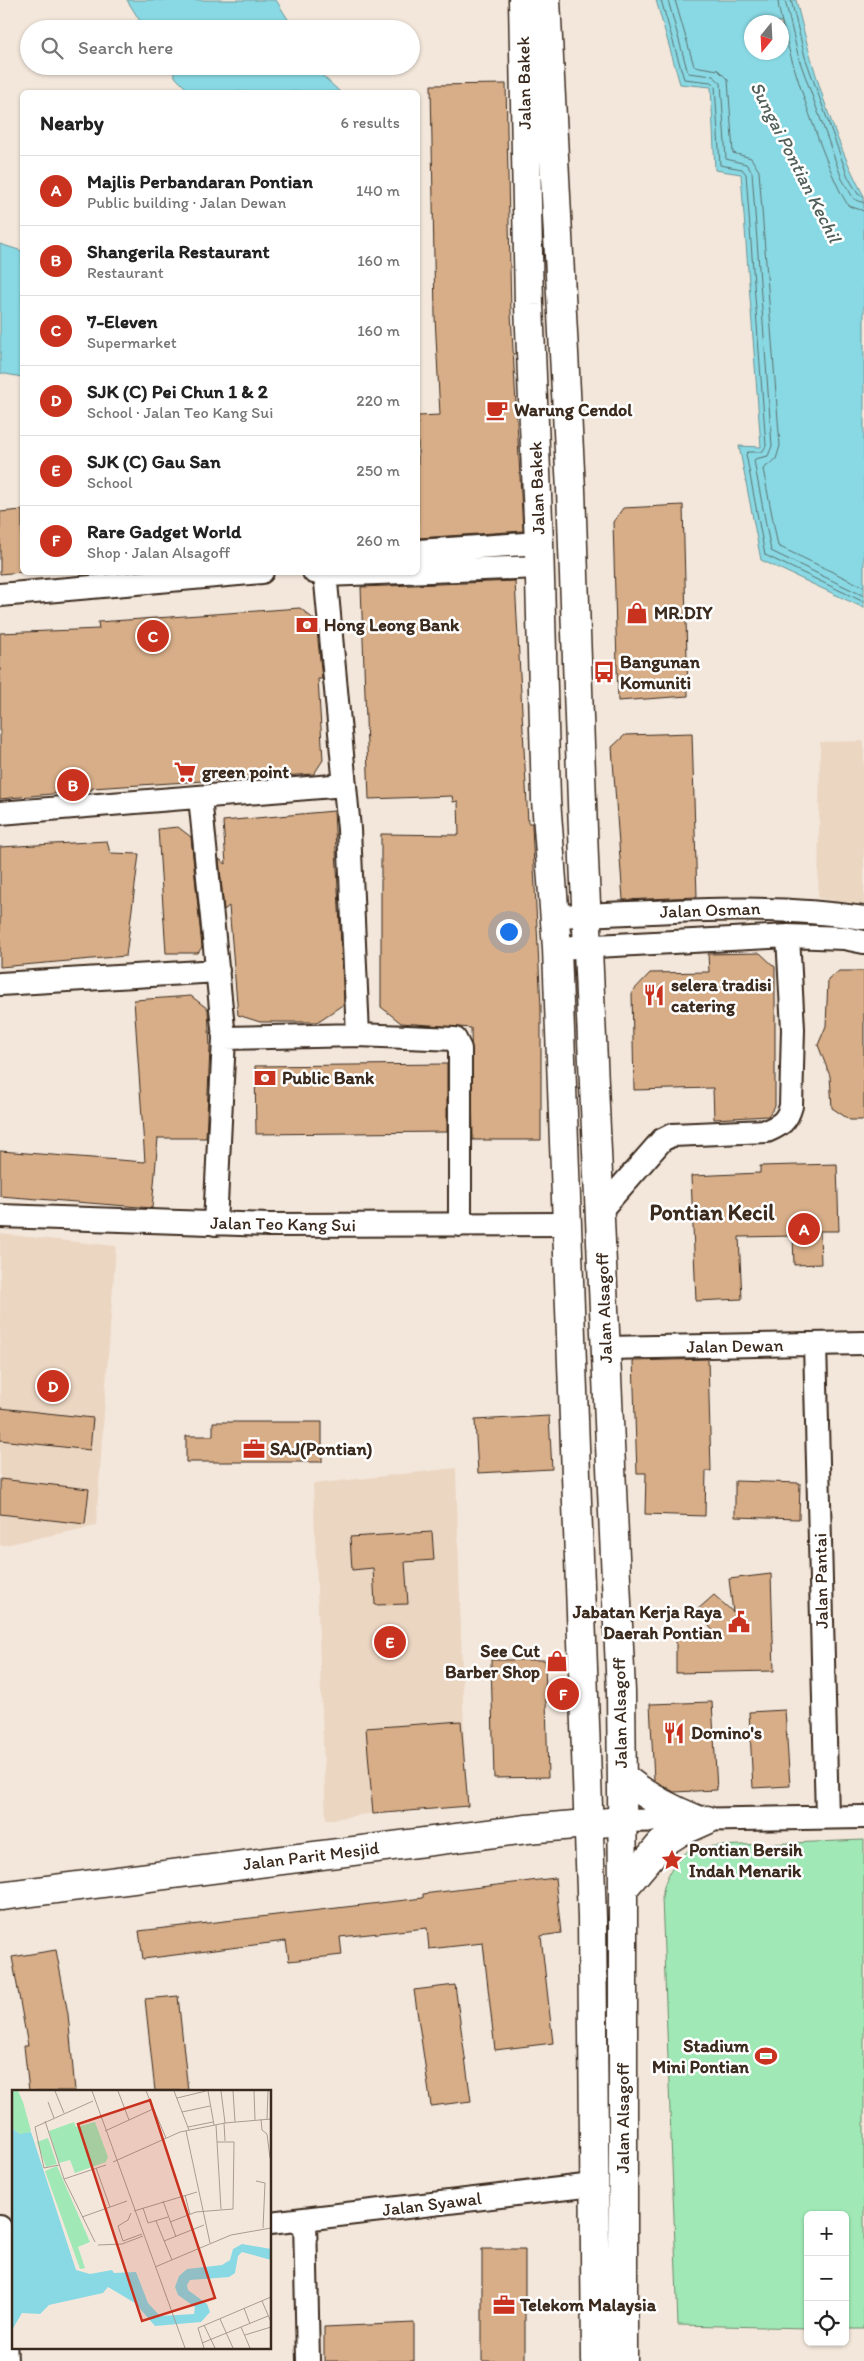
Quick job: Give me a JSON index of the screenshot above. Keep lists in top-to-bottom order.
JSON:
{
  "streets": {
    "main road": ["Jalan Bakek", "Jalan Alsagoff", "Jalan Parit Mesjid"],
    "street": [
      "Jalan Osman",
      "Jalan Teo Kang Sui",
      "Jalan Dewan",
      "Jalan Pantai",
      "Jalan Syawal"
    ]
  },
  "crossings": [
    ["Jalan Bakek", "Jalan Osman"],
    ["Jalan Bakek", "Jalan Alsagoff"],
    ["Jalan Osman", "Jalan Alsagoff"],
    ["Jalan Teo Kang Sui", "Jalan Alsagoff"],
    ["Jalan Alsagoff", "Jalan Dewan"],
    ["Jalan Alsagoff", "Jalan Parit Mesjid"],
    ["Jalan Alsagoff", "Jalan Syawal"],
    ["Jalan Dewan", "Jalan Pantai"]
  ],
  "districts": ["Pontian Kecil"],
  "water": ["Sungai Pontian Kechil"],
  "places": {
    "cafe": ["Warung Cendol"],
    "shop": ["MR.DIY", "See Cut Barber Shop"],
    "bank": ["Hong Leong Bank", "Public Bank"],
    "bus stop": ["Bangunan Komuniti"],
    "supermarket": ["green point"],
    "restaurant": ["selera tradisi catering", "Domino's"],
    "office": ["SAJ(Pontian)", "Telekom Malaysia"],
    "public building": ["Jabatan Kerja Raya Daerah Pontian"],
    "place": ["Pontian Bersih Indah Menarik"],
    "sports": ["Stadium Mini Pontian"]
  },
  "north": "bottom",
  "page": {
    "search": "Search here",
    "heading": ["Nearby", "6 results"],
    "list": [
      {
        "mark": "A",
        "name": "Majlis Perbandaran Pontian",
        "note": "Public building · Jalan Dewan",
        "value": "140 m"
      },
      {
        "mark": "B",
        "name": "Shangerila Restaurant",
        "note": "Restaurant",
        "value": "160 m"
      },
      {
        "mark": "C",
        "name": "7-Eleven",
        "note": "Supermarket",
        "value": "160 m"
      },
      {
        "mark": "D",
        "name": "SJK (C) Pei Chun 1 & 2",
        "note": "School · Jalan Teo Kang Sui",
        "value": "220 m"
      },
      {
        "mark": "E",
        "name": "SJK (C) Gau San",
        "note": "School",
        "value": "250 m"
      },
      {
        "mark": "F",
        "name": "Rare Gadget World",
        "note": "Shop · Jalan Alsagoff",
        "value": "260 m"
      }
    ],
    "pins": [
      "C",
      "B",
      "A",
      "D",
      "E",
      "F"
    ],
    "map_buttons": ["+", "−"]
  }
}
